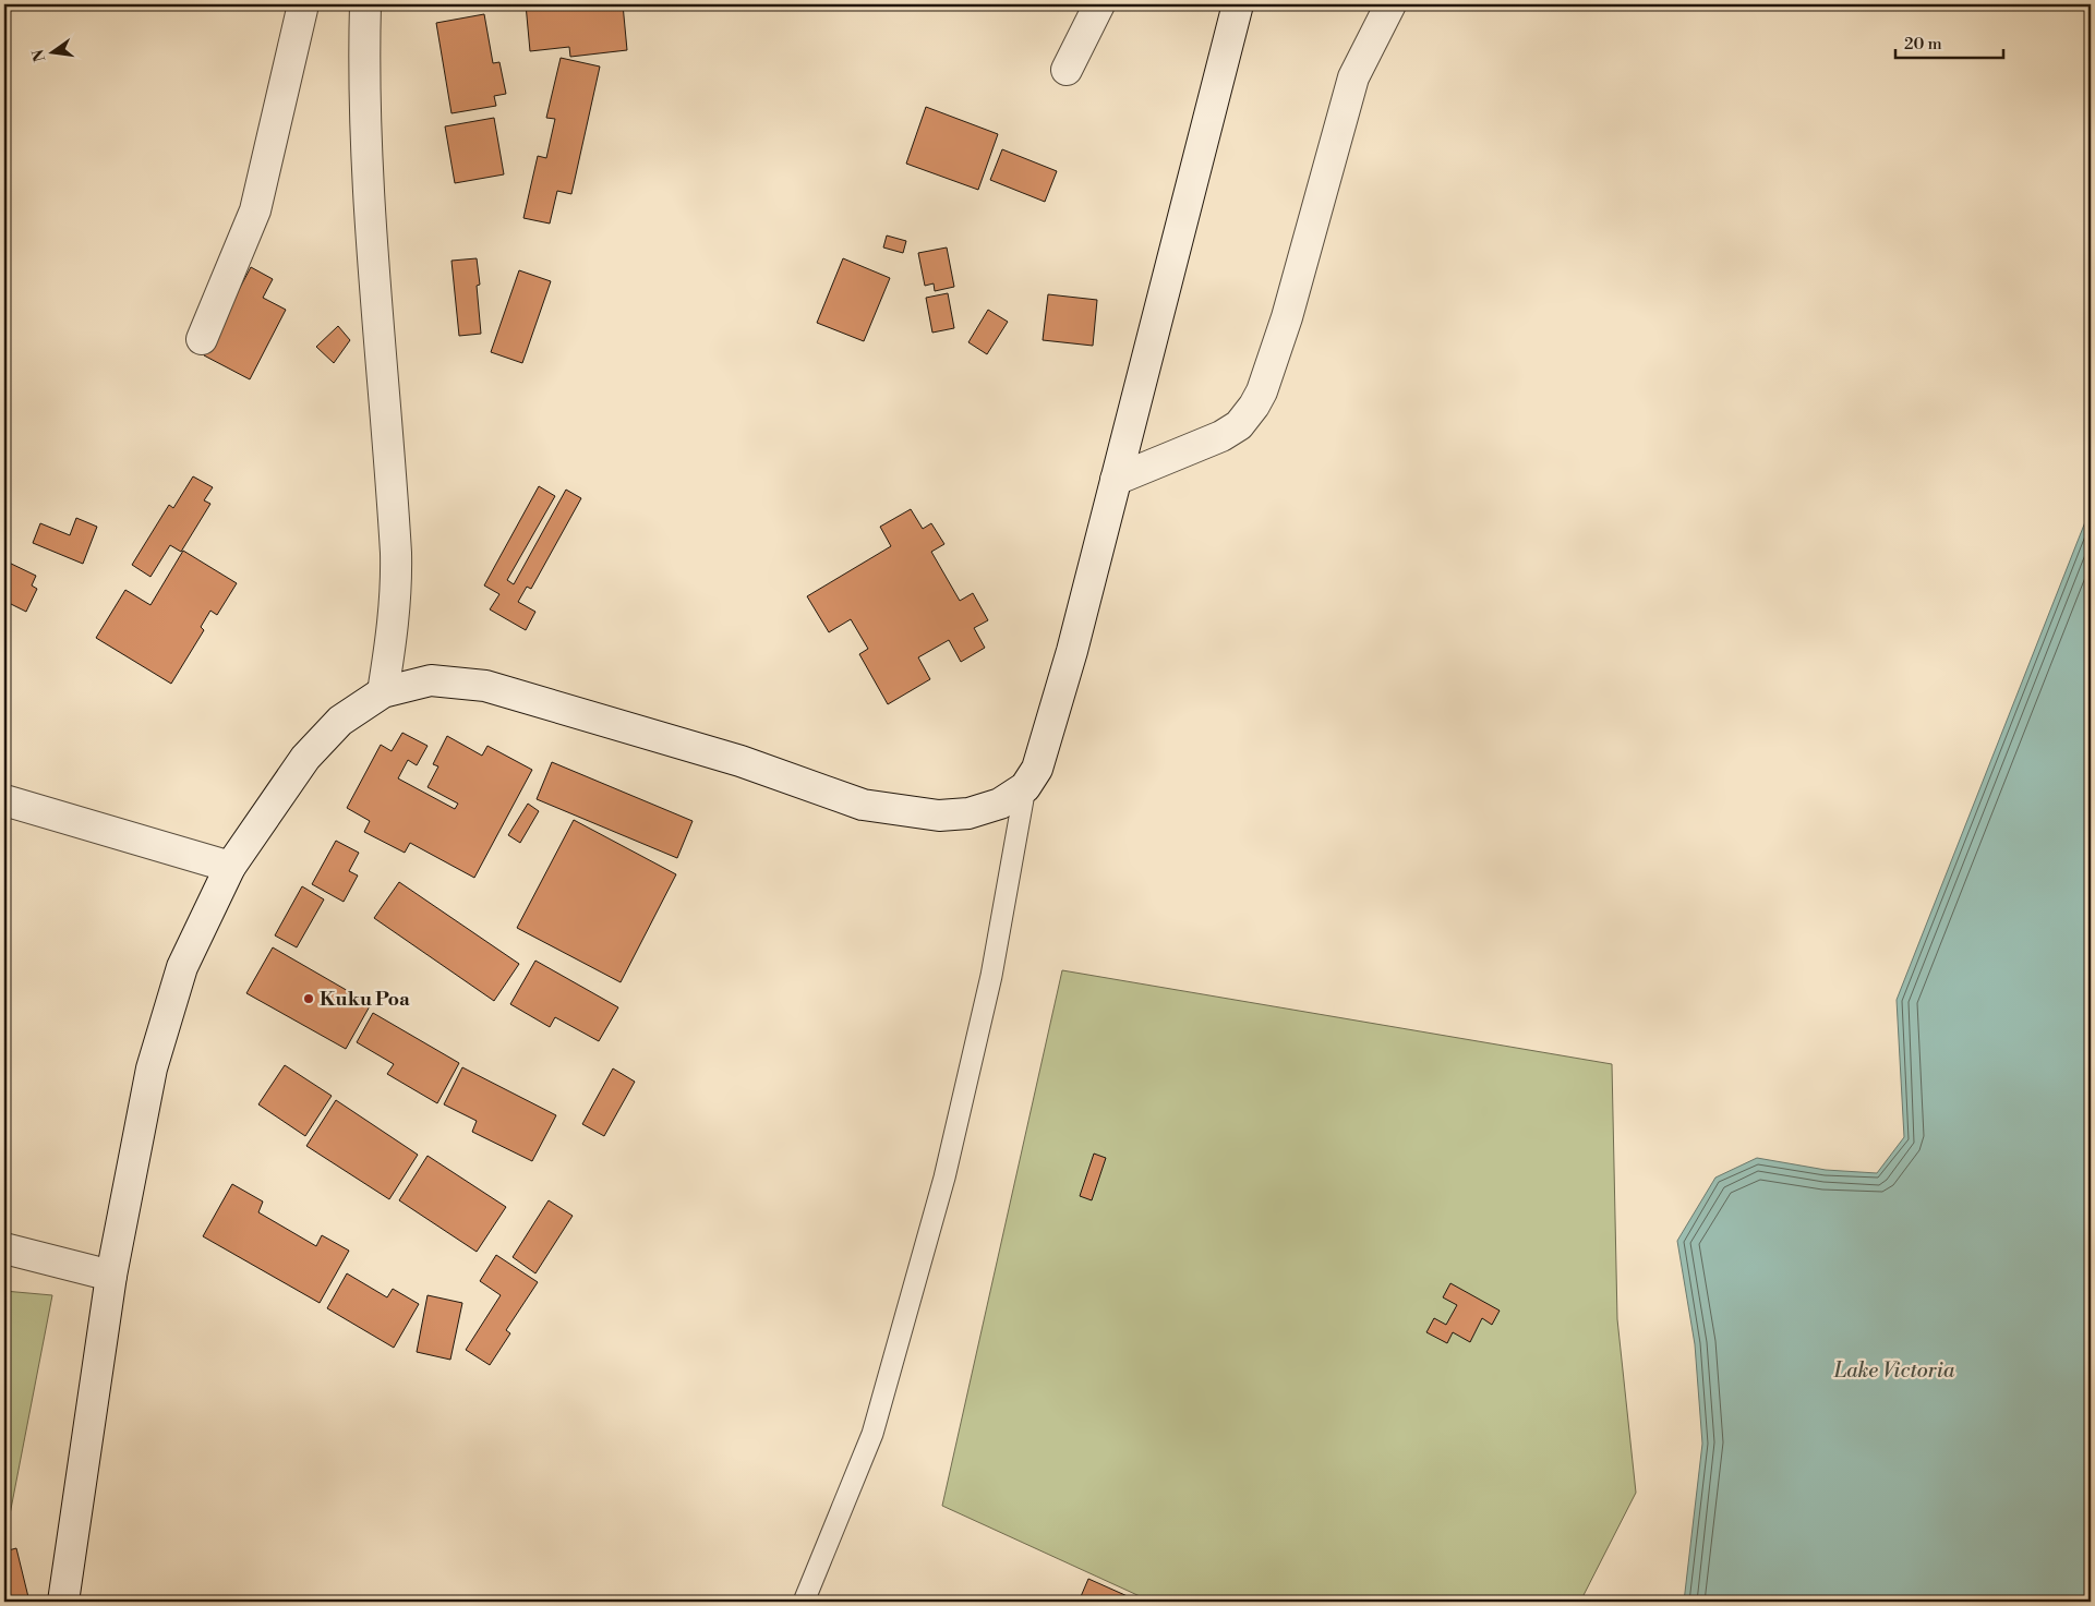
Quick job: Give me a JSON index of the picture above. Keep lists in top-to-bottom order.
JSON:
{
  "water": ["Lake Victoria"],
  "places": ["Kuku Poa"],
  "scale_bar": "20 m",
  "north": "left"
}
